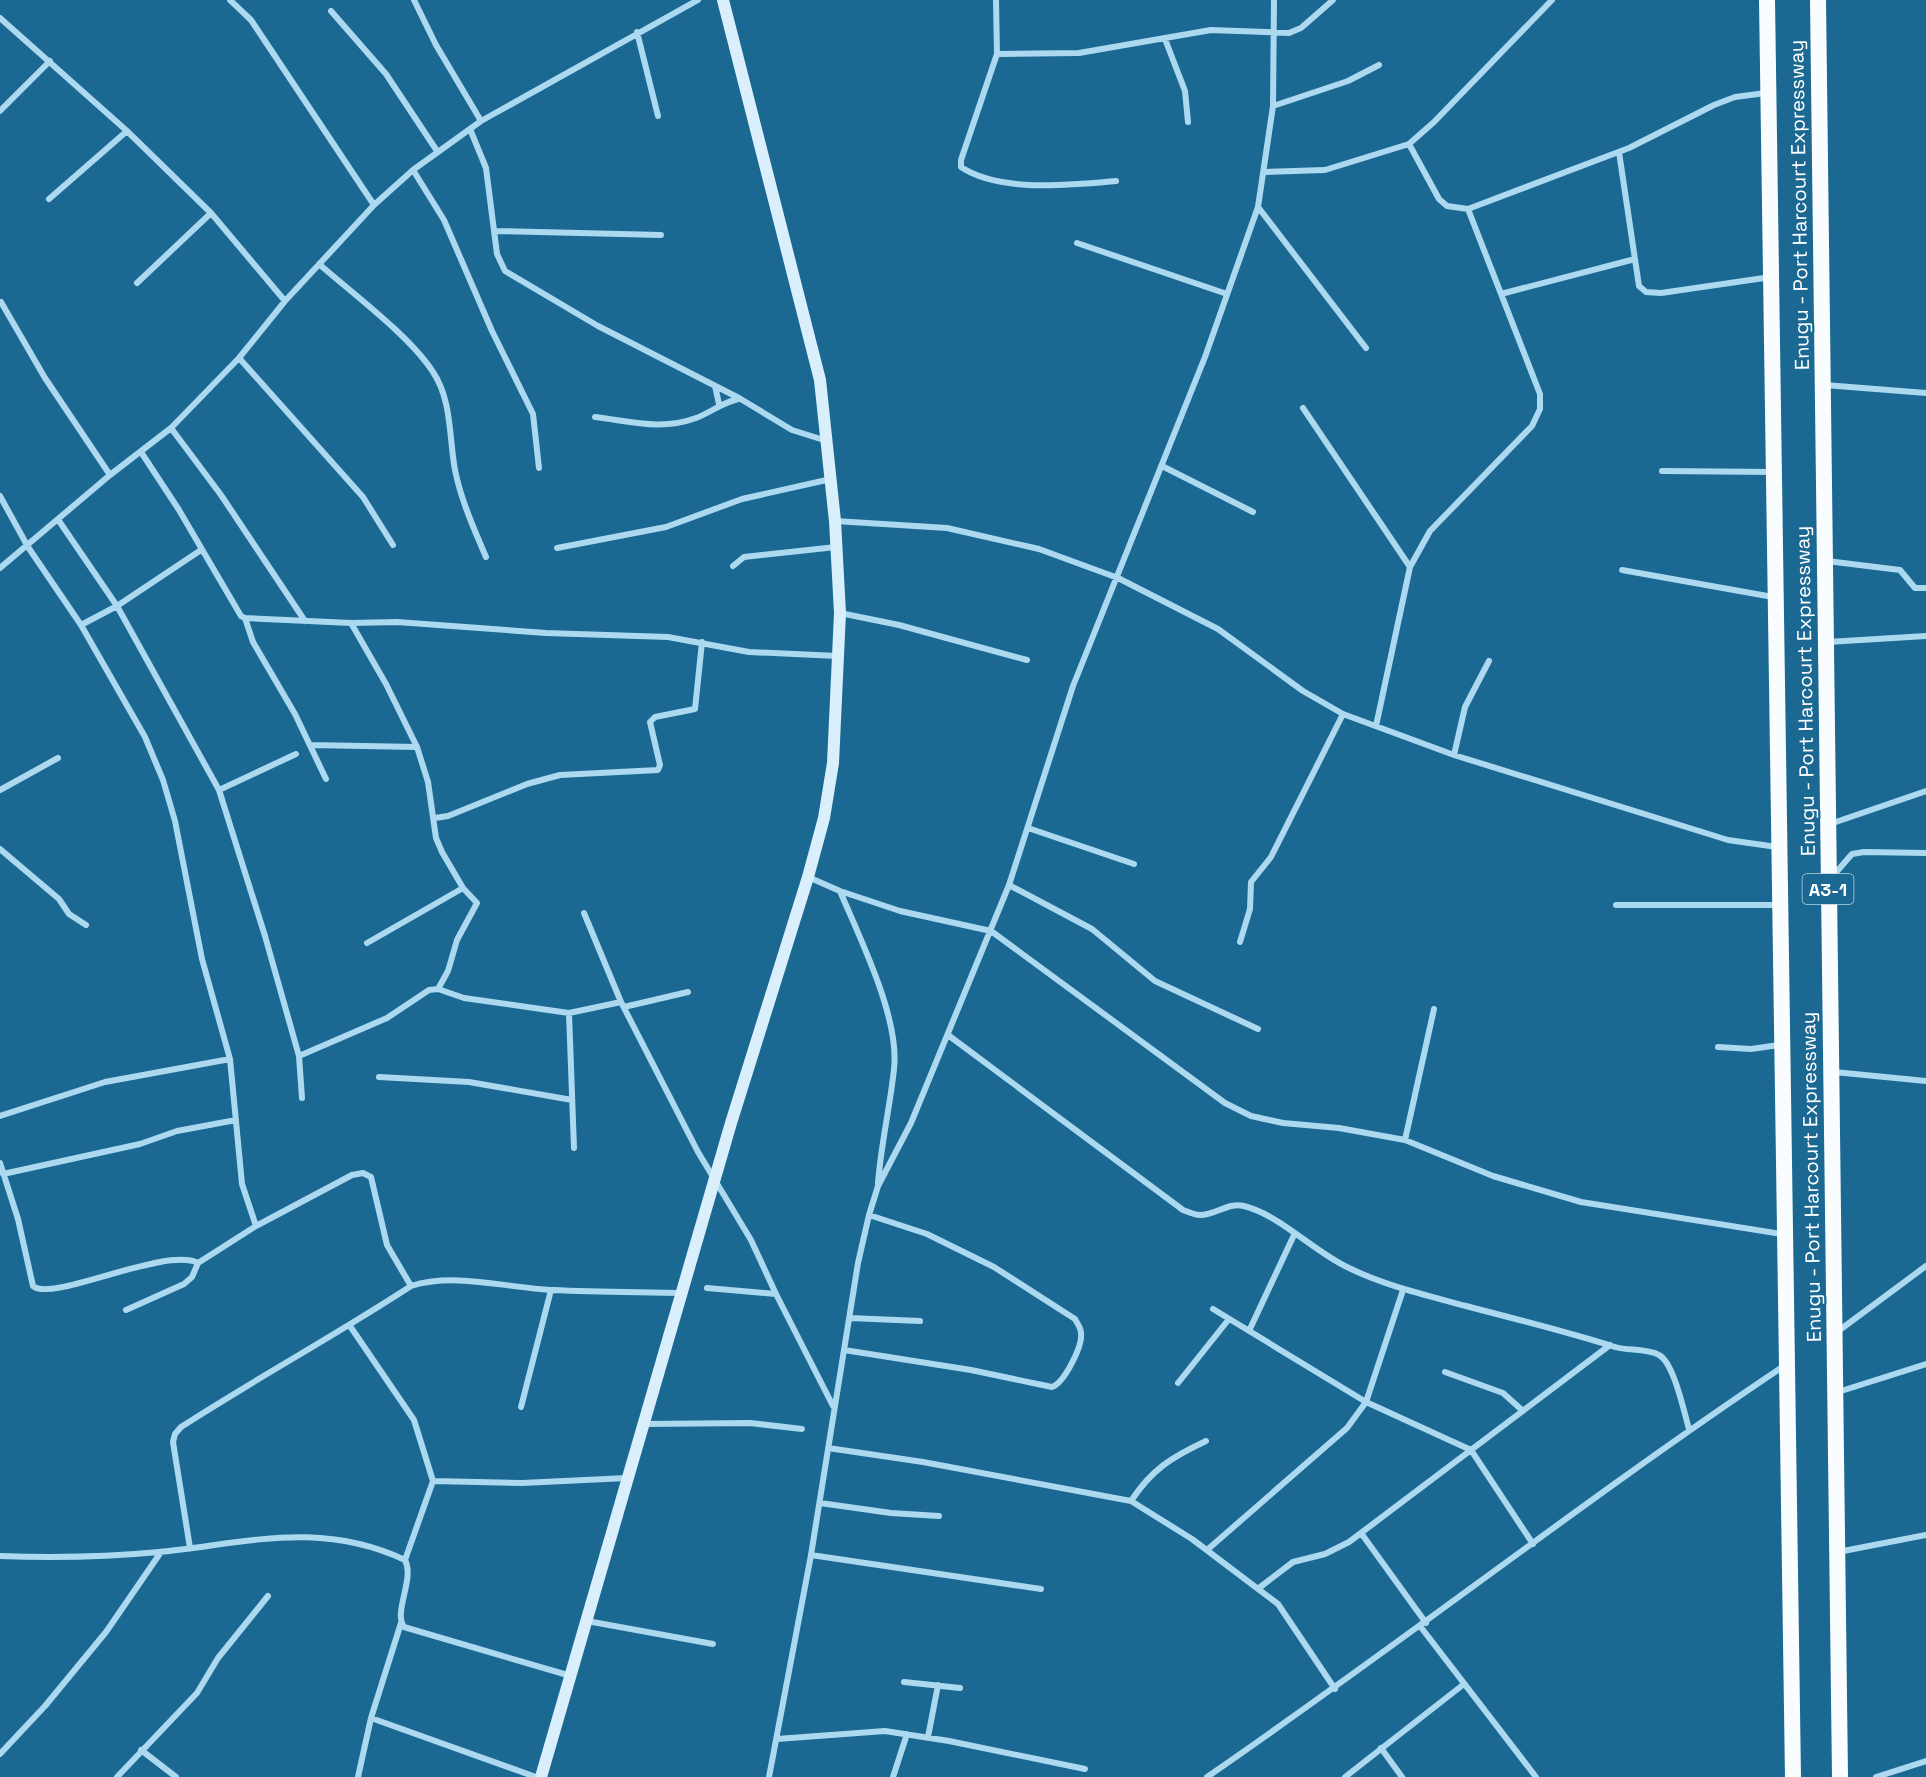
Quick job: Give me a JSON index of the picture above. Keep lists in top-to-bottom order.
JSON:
{
  "streets": {
    "highway": ["Enugu - Port Harcourt Expressway", "A3-1"]
  }
}
